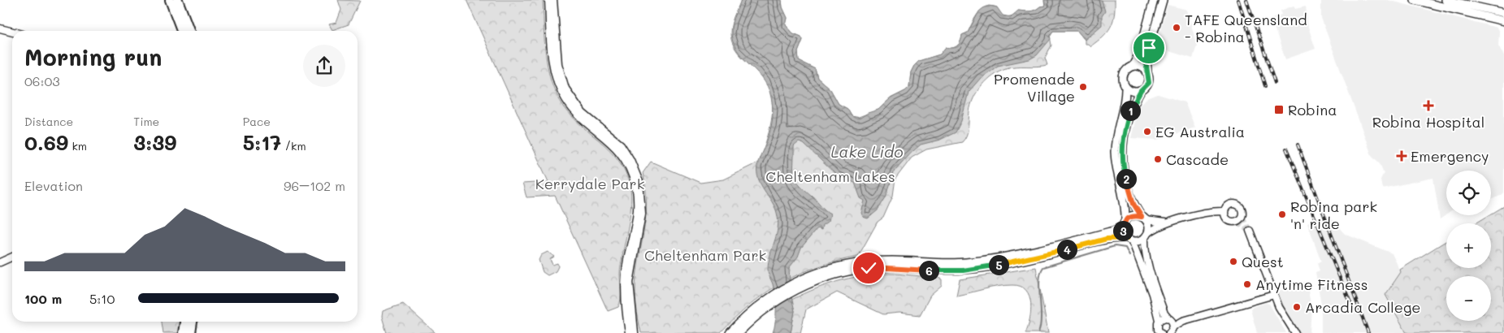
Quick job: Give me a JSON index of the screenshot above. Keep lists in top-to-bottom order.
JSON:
{
  "water": ["Lake Lido"],
  "parks": ["Cheltenham Lakes", "Kerrydale Park", "Cheltenham Park"],
  "places": {
    "other": [
      "TAFE Queensland - Robina",
      "Promenade Village",
      "EG Australia",
      "Cascade",
      "Robina park 'n' ride",
      "Quest",
      "Anytime Fitness",
      "Arcadia College"
    ],
    "health": ["Robina Hospital", "Emergency"],
    "transit": ["Robina"]
  },
  "page": {
    "heading": ["Morning run", "06:03"],
    "stats": [
      ["Distance", "0.69 km"],
      ["Time", "3:39"],
      ["Pace", "5:17 /km"]
    ],
    "pins": [
      "1",
      "2",
      "3",
      "4",
      "5",
      "6"
    ],
    "chart": ["Elevation", "96–102 m"],
    "map_buttons": ["+", "−"],
    "list": [
      {
        "name": "100 m",
        "note": "5:10"
      }
    ]
  }
}
